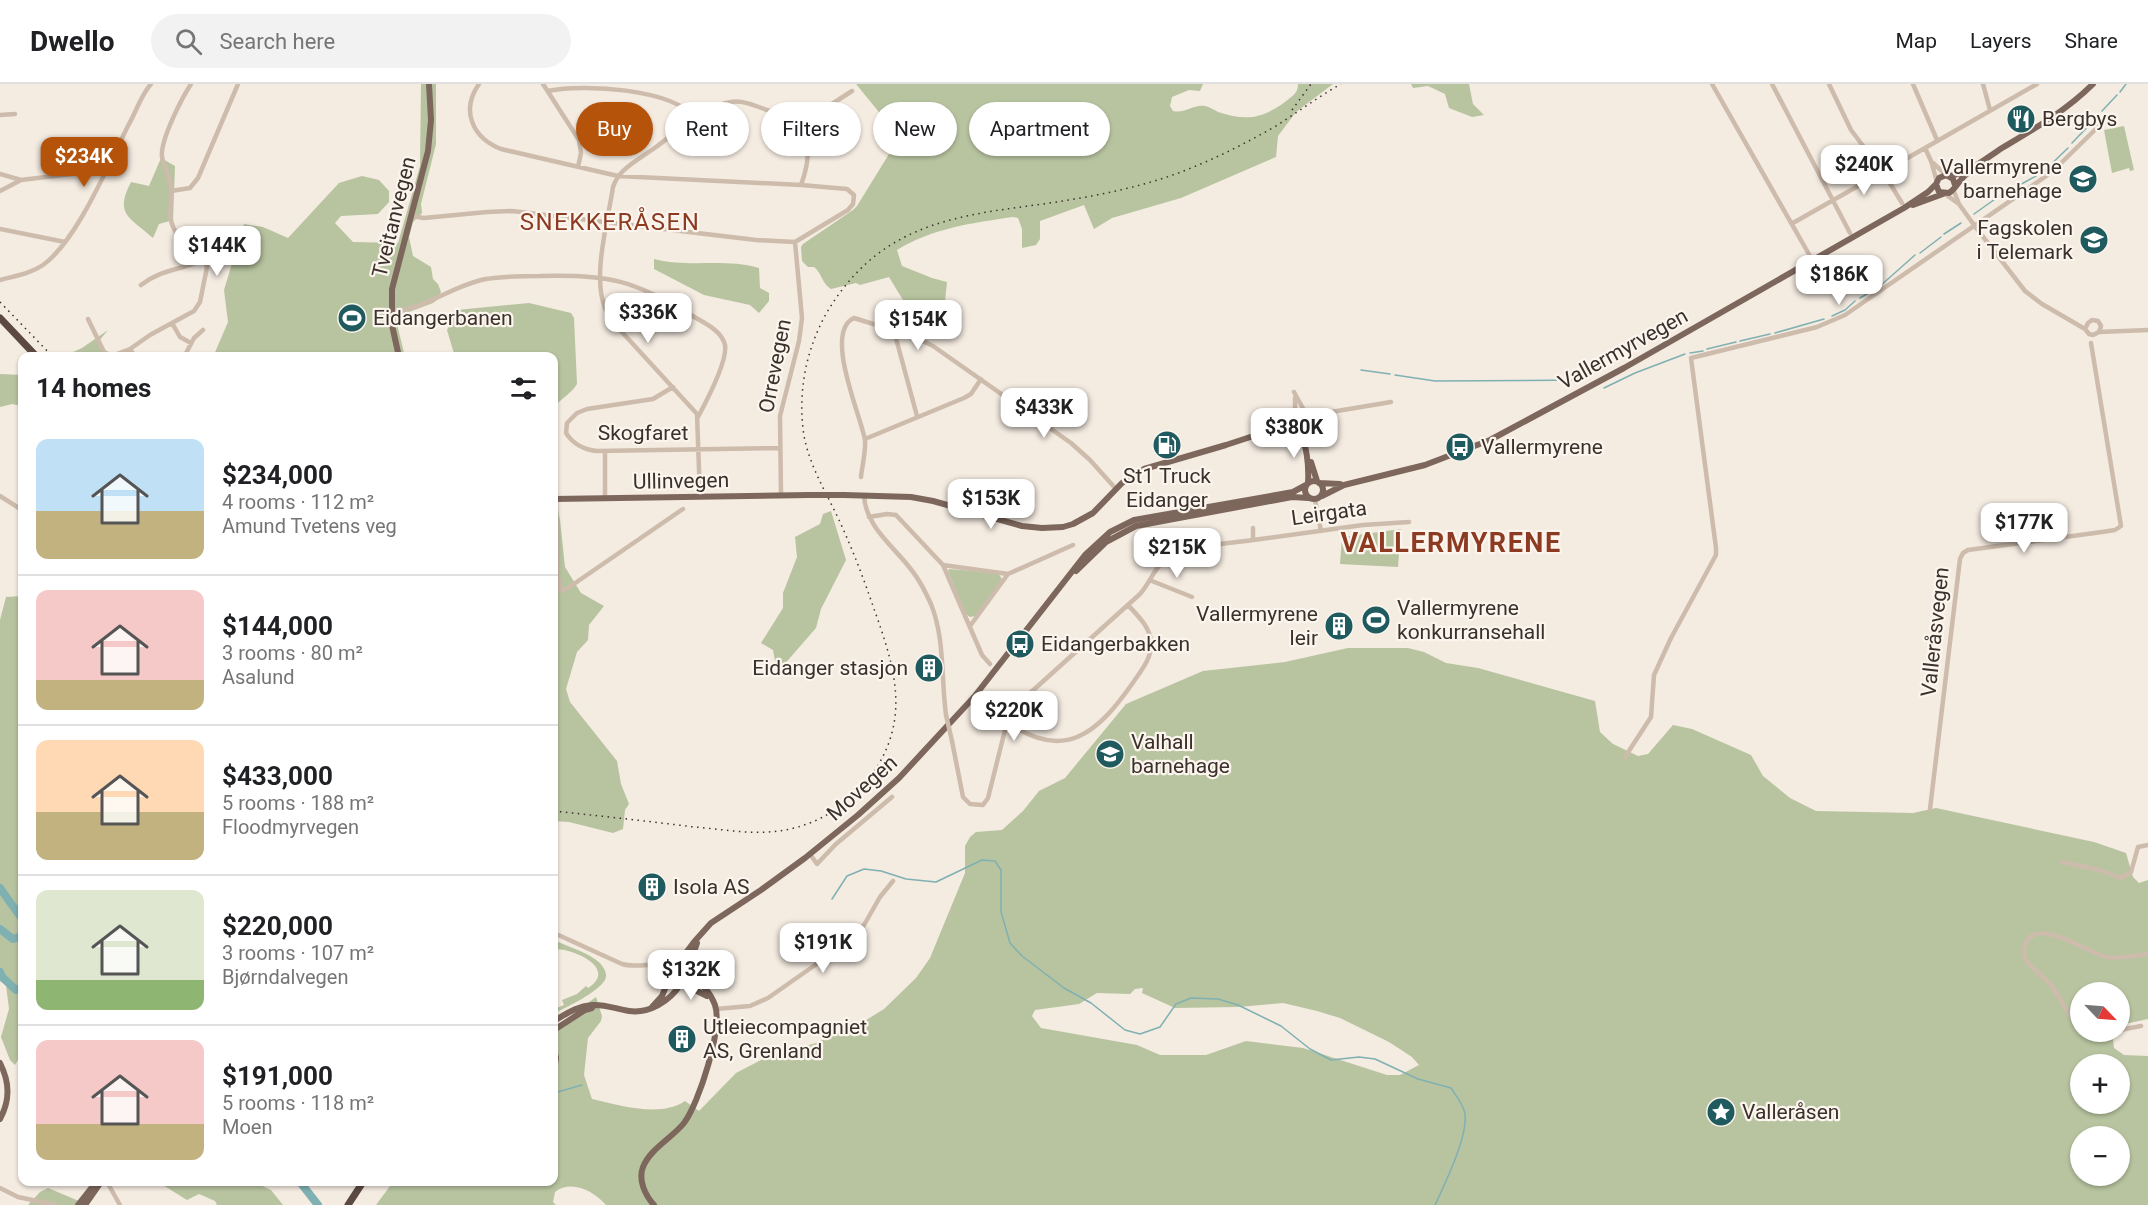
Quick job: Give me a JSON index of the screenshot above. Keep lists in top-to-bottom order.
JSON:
{
  "streets": {
    "main road": [
      "Tveitanvegen",
      "Vallermyrvegen",
      "Ullinvegen",
      "Movegen"
    ],
    "street": [
      "Orrevegen",
      "Skogfaret",
      "Leirgata",
      "Valleråsvegen"
    ]
  },
  "crossings": [
    ["Vallermyrvegen", "Movegen"],
    ["Orrevegen", "Skogfaret"],
    ["Orrevegen", "Ullinvegen"]
  ],
  "districts": ["SNEKKERÅSEN", "VALLERMYRENE"],
  "places": {
    "restaurant": ["Bergbys"],
    "school or university": ["Vallermyrene barnehage", "Fagskolen i Telemark", "Valhall barnehage"],
    "sports": ["Eidangerbanen", "Vallermyrene konkurransehall"],
    "fuel station": ["St1 Truck Eidanger"],
    "bus stop": ["Vallermyrene", "Eidangerbakken"],
    "building": [
      "Vallermyrene leir",
      "Eidanger stasjon",
      "Isola AS",
      "Utleiecompagniet AS, Grenland"
    ],
    "place": ["Valleråsen"]
  },
  "north": "bottom right",
  "page": {
    "header": "Dwello",
    "search": "Search here",
    "nav": ["Map", "Layers", "Share"],
    "chip": [
      "Buy",
      "Rent",
      "Filters",
      "New",
      "Apartment"
    ],
    "price": [
      "$234K",
      "$240K",
      "$144K",
      "$186K",
      "$336K",
      "$154K",
      "$433K",
      "$380K",
      "$153K",
      "$177K",
      "$215K",
      "$220K",
      "$191K",
      "$132K"
    ],
    "heading": "14 homes",
    "list": [
      {
        "name": "$234,000",
        "note": "4 rooms · 112 m² · Amund Tvetens veg"
      },
      {
        "name": "$144,000",
        "note": "3 rooms · 80 m² · Asalund"
      },
      {
        "name": "$433,000",
        "note": "5 rooms · 188 m² · Floodmyrvegen"
      },
      {
        "name": "$220,000",
        "note": "3 rooms · 107 m² · Bjørndalvegen"
      },
      {
        "name": "$191,000",
        "note": "5 rooms · 118 m² · Moen"
      }
    ],
    "map_buttons": ["+", "−"]
  }
}
